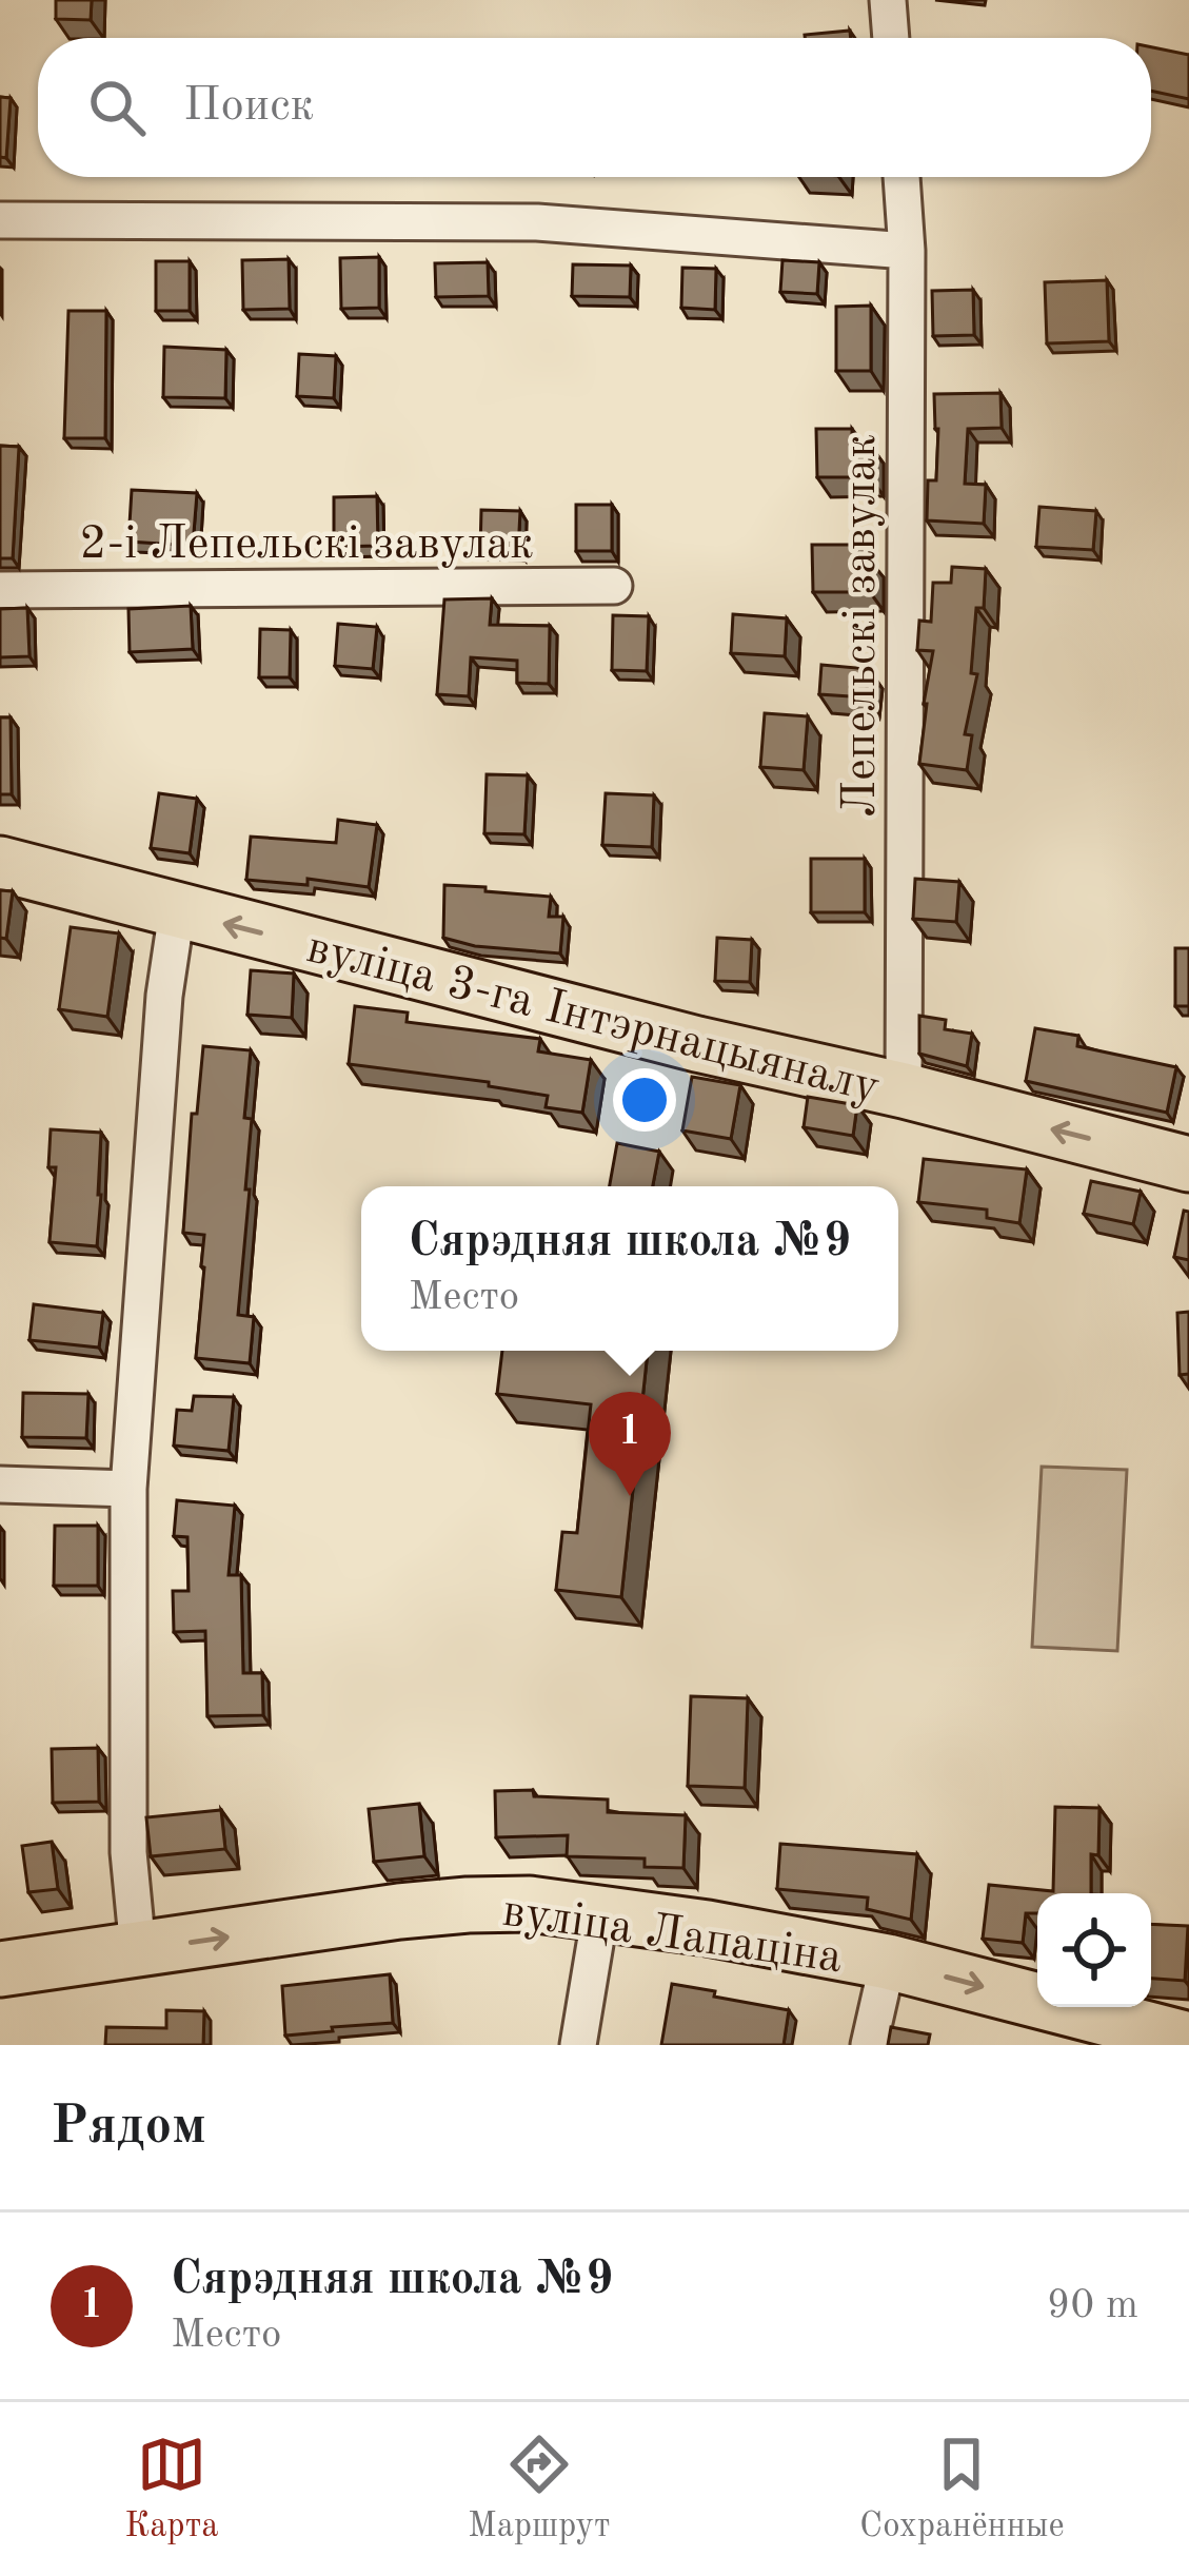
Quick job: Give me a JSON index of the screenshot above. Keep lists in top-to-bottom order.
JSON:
{
  "streets": {
    "main road": ["вуліца 3-га Інтэрнацыяналу", "вуліца Лапаціна"],
    "street": ["2-і Лепельскі завулак", "Лепельскі завулак"]
  },
  "crossings": [
    ["Лепельскі завулак", "вуліца 3-га Інтэрнацыяналу"]
  ],
  "one_way": ["вуліца 3-га Інтэрнацыяналу", "вуліца Лапаціна"],
  "page": {
    "search": "Поиск",
    "popup": ["Сярэдняя школа №9", "Место"],
    "pins": "1",
    "heading": "Рядом",
    "list": [
      {
        "mark": "1",
        "name": "Сярэдняя школа №9",
        "note": "Место",
        "value": "90 m"
      }
    ],
    "nav": ["Карта", "Маршрут", "Сохранённые"]
  }
}
